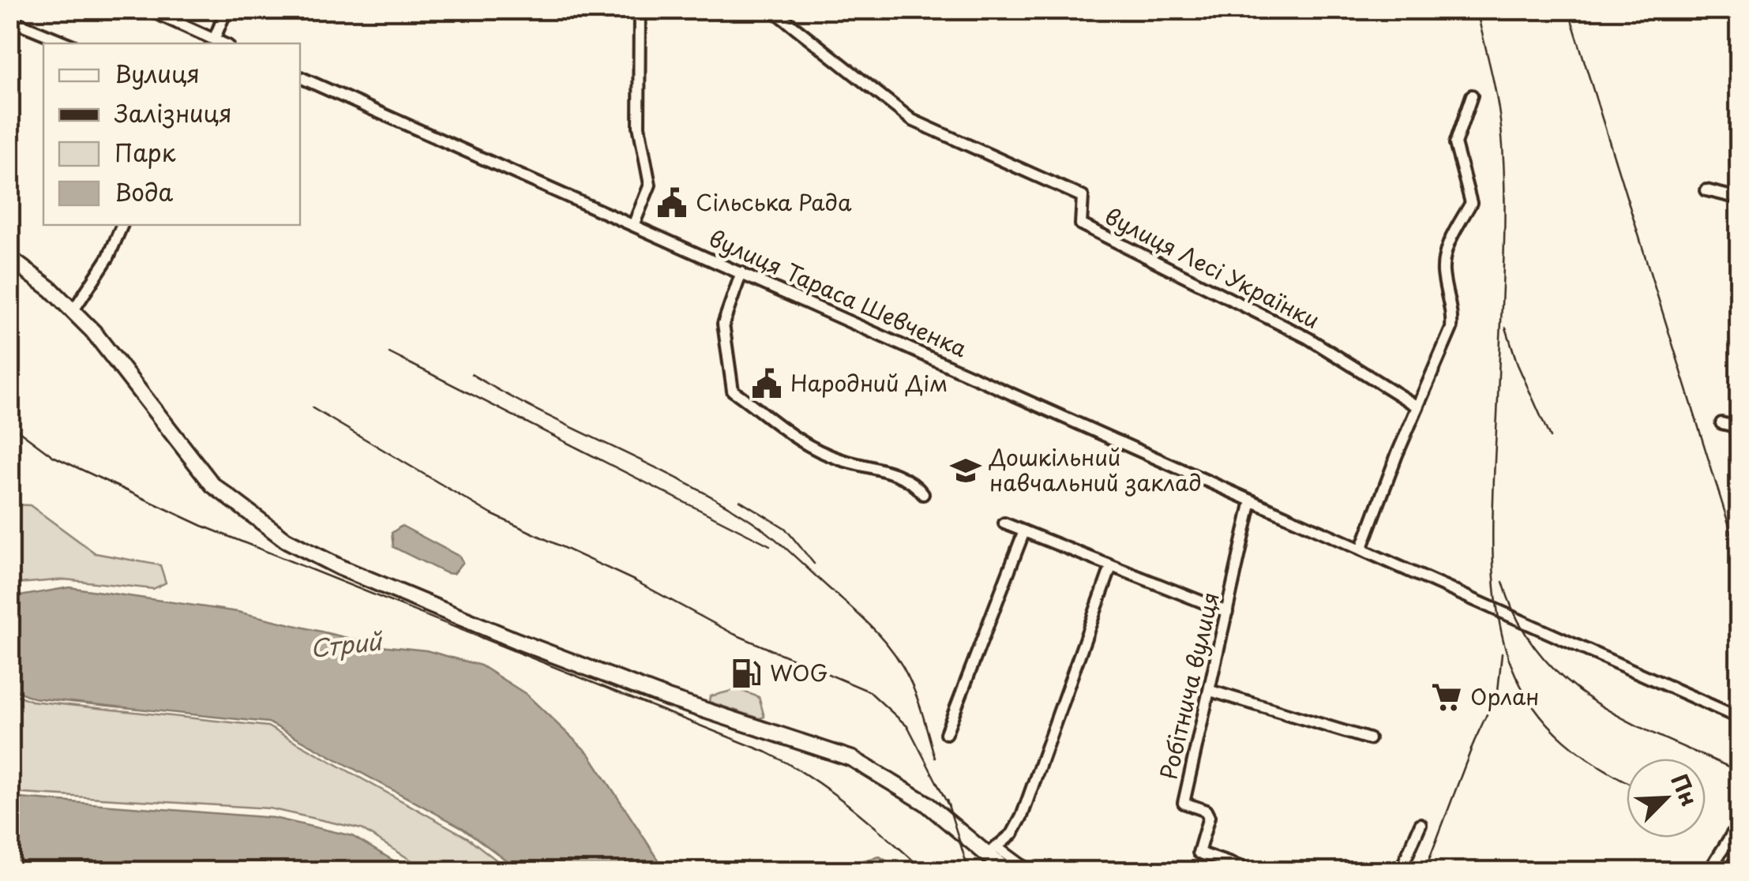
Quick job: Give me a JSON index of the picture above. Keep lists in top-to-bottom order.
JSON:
{
  "streets": {
    "street": ["вулиця Лесі Українки", "вулиця Тараса Шевченка", "Робітнича вулиця"]
  },
  "crossings": [
    ["вулиця Тараса Шевченка", "Робітнича вулиця"]
  ],
  "water": ["Стрий"],
  "places": {
    "public building": ["Сільська Рада", "Народний Дім"],
    "school or university": ["Дошкільний навчальний заклад"],
    "fuel station": ["WOG"],
    "supermarket": ["Орлан"]
  },
  "legend": [
    "Вулиця",
    "Залізниця",
    "Парк",
    "Вода"
  ],
  "north": "top right"
}
